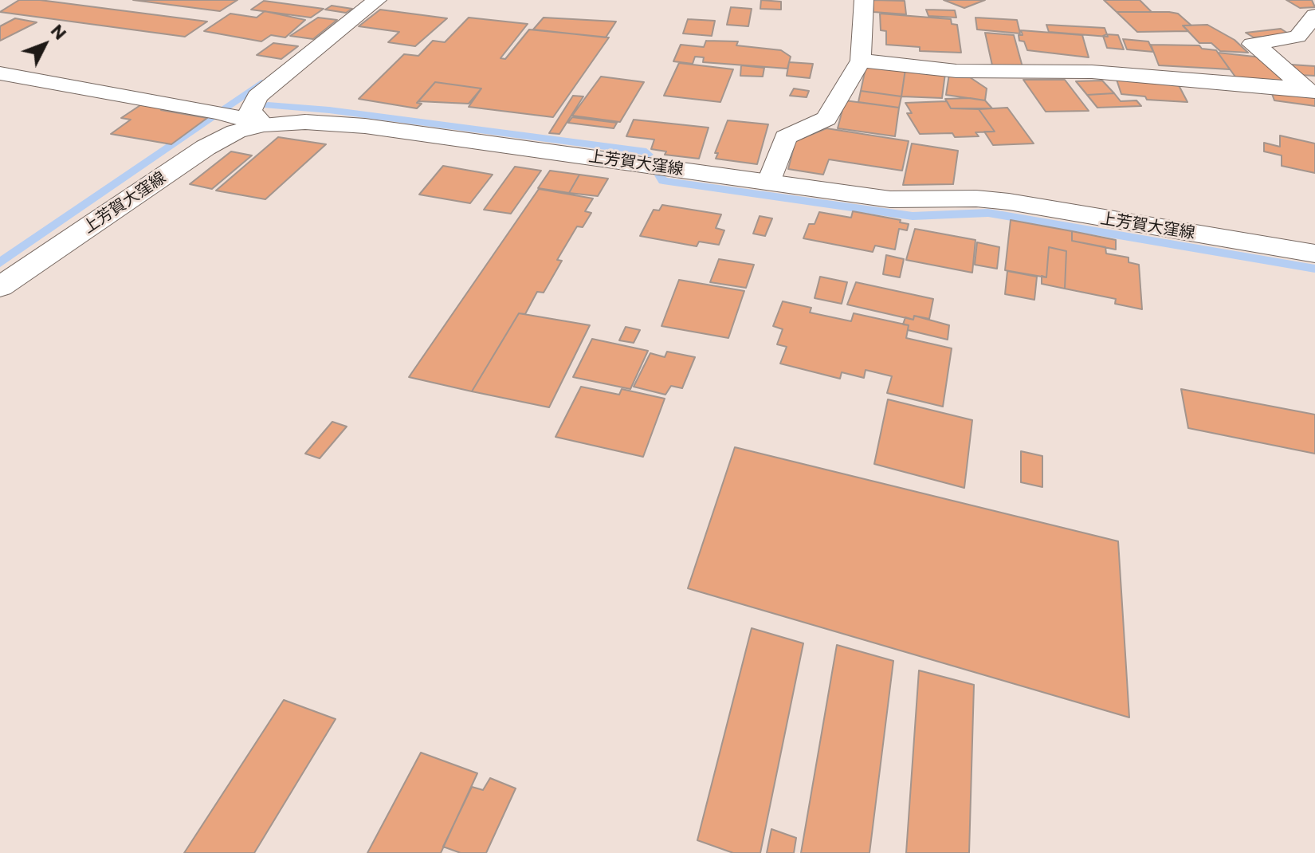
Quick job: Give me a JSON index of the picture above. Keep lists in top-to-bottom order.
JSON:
{
  "streets": {
    "street": ["上芳賀大窪線"]
  },
  "north": "top right"
}
